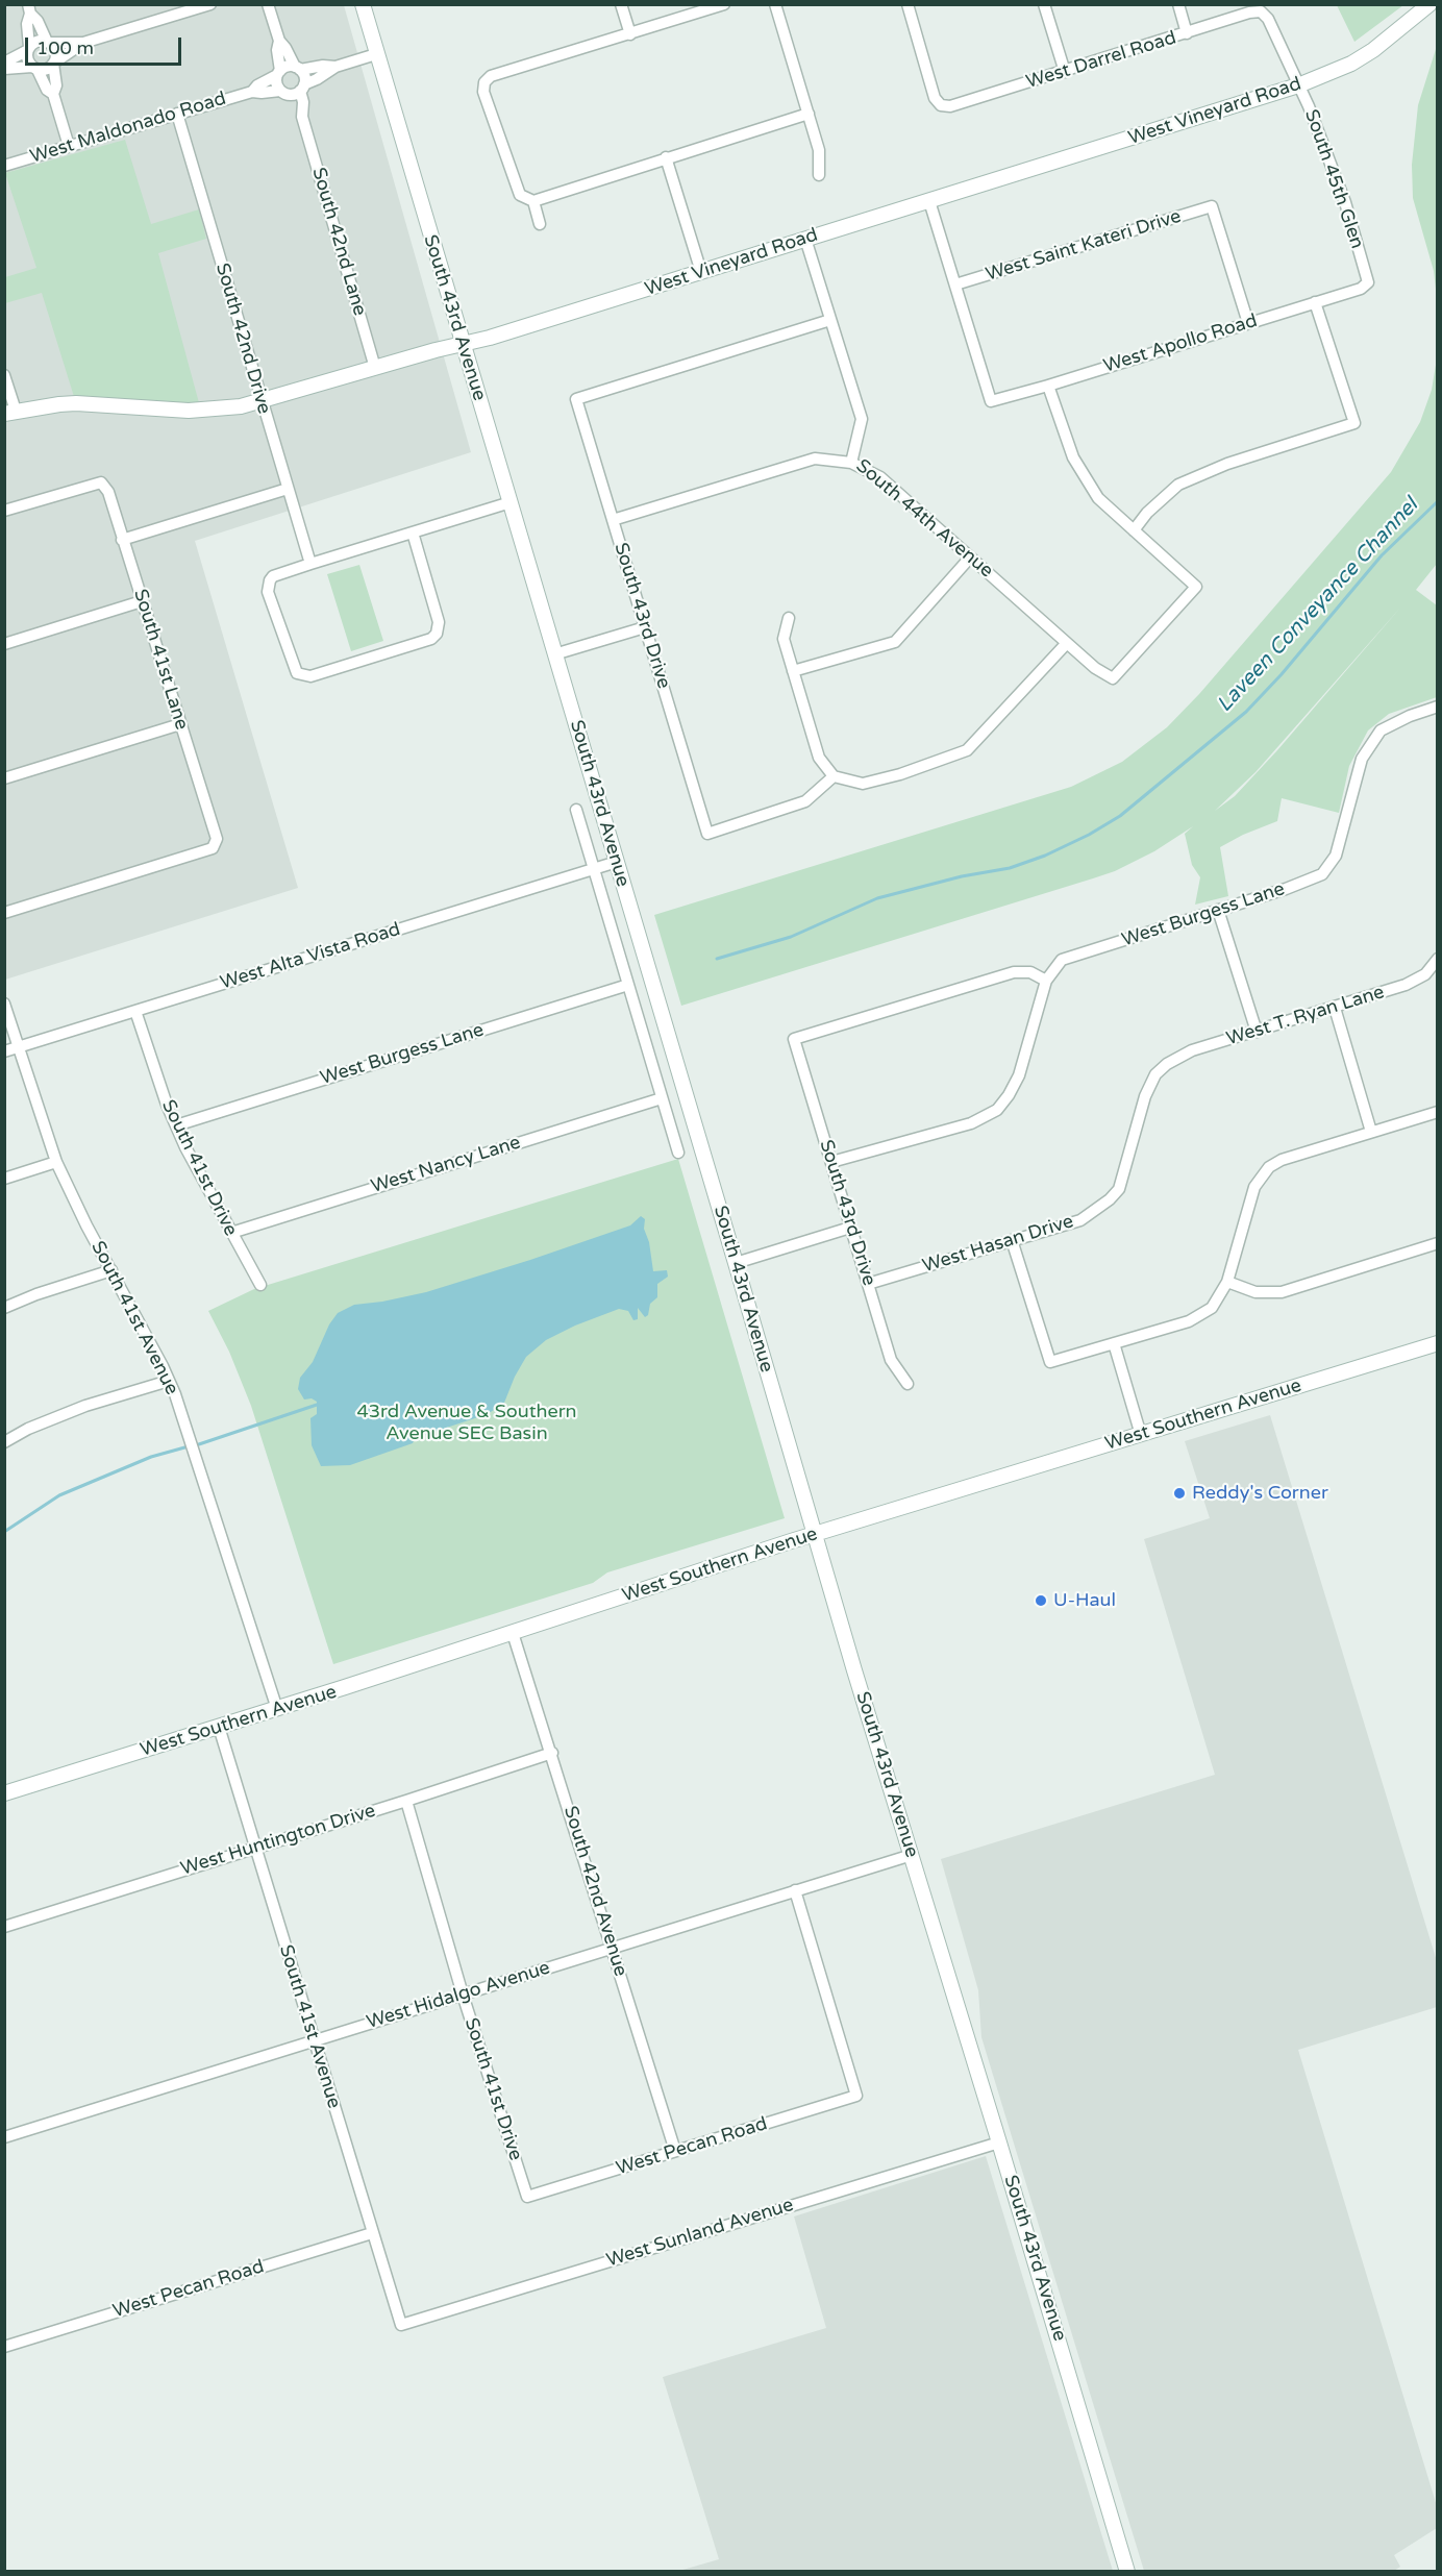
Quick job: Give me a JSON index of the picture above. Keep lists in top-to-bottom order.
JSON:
{
  "streets": {
    "main road": ["West Vineyard Road", "South 43rd Avenue", "West Southern Avenue"],
    "street": [
      "West Darrel Road",
      "West Maldonado Road",
      "South 45th Glen",
      "South 42nd Lane",
      "West Saint Kateri Drive",
      "South 42nd Drive",
      "West Apollo Road",
      "South 44th Avenue",
      "South 43rd Drive",
      "South 41st Lane",
      "West Burgess Lane",
      "West Alta Vista Road",
      "West T. Ryan Lane",
      "West Nancy Lane",
      "South 41st Drive",
      "West Hasan Drive",
      "South 41st Avenue",
      "West Huntington Drive",
      "South 42nd Avenue",
      "West Hidalgo Avenue",
      "West Pecan Road",
      "West Sunland Avenue"
    ]
  },
  "crossings": [
    ["West Darrel Road", "South 45th Glen"],
    ["West Vineyard Road", "South 45th Glen"],
    ["West Vineyard Road", "South 42nd Lane"],
    ["West Vineyard Road", "South 43rd Avenue"],
    ["West Vineyard Road", "South 42nd Drive"],
    ["West Vineyard Road", "South 44th Avenue"],
    ["West Maldonado Road", "South 42nd Lane"],
    ["West Maldonado Road", "South 43rd Avenue"],
    ["West Maldonado Road", "South 42nd Drive"],
    ["South 45th Glen", "West Apollo Road"],
    ["West Saint Kateri Drive", "West Apollo Road"],
    ["South 43rd Avenue", "West Burgess Lane"],
    ["South 43rd Avenue", "West Alta Vista Road"],
    ["South 43rd Avenue", "West Nancy Lane"],
    ["South 43rd Avenue", "West Southern Avenue"],
    ["South 43rd Avenue", "West Hidalgo Avenue"],
    ["South 43rd Avenue", "West Sunland Avenue"],
    ["South 44th Avenue", "South 43rd Drive"],
    ["South 43rd Drive", "West Burgess Lane"],
    ["South 43rd Drive", "West Hasan Drive"],
    ["West Burgess Lane", "South 41st Drive"],
    ["West Alta Vista Road", "South 41st Drive"],
    ["West Alta Vista Road", "South 41st Avenue"],
    ["West T. Ryan Lane", "West Hasan Drive"],
    ["West Nancy Lane", "South 41st Drive"],
    ["South 41st Drive", "West Huntington Drive"],
    ["South 41st Drive", "West Hidalgo Avenue"],
    ["South 41st Drive", "West Pecan Road"],
    ["South 41st Avenue", "West Southern Avenue"],
    ["South 41st Avenue", "West Huntington Drive"],
    ["South 41st Avenue", "West Hidalgo Avenue"],
    ["South 41st Avenue", "West Pecan Road"],
    ["South 41st Avenue", "West Sunland Avenue"],
    ["West Southern Avenue", "South 42nd Avenue"],
    ["West Huntington Drive", "South 42nd Avenue"],
    ["South 42nd Avenue", "West Hidalgo Avenue"],
    ["South 42nd Avenue", "West Pecan Road"],
    ["West Hidalgo Avenue", "West Pecan Road"]
  ],
  "water": ["Laveen Conveyance Channel"],
  "parks": ["43rd Avenue & Southern Avenue SEC Basin"],
  "places": ["Reddy's Corner", "U-Haul"],
  "scale_bar": "100 m"
}
